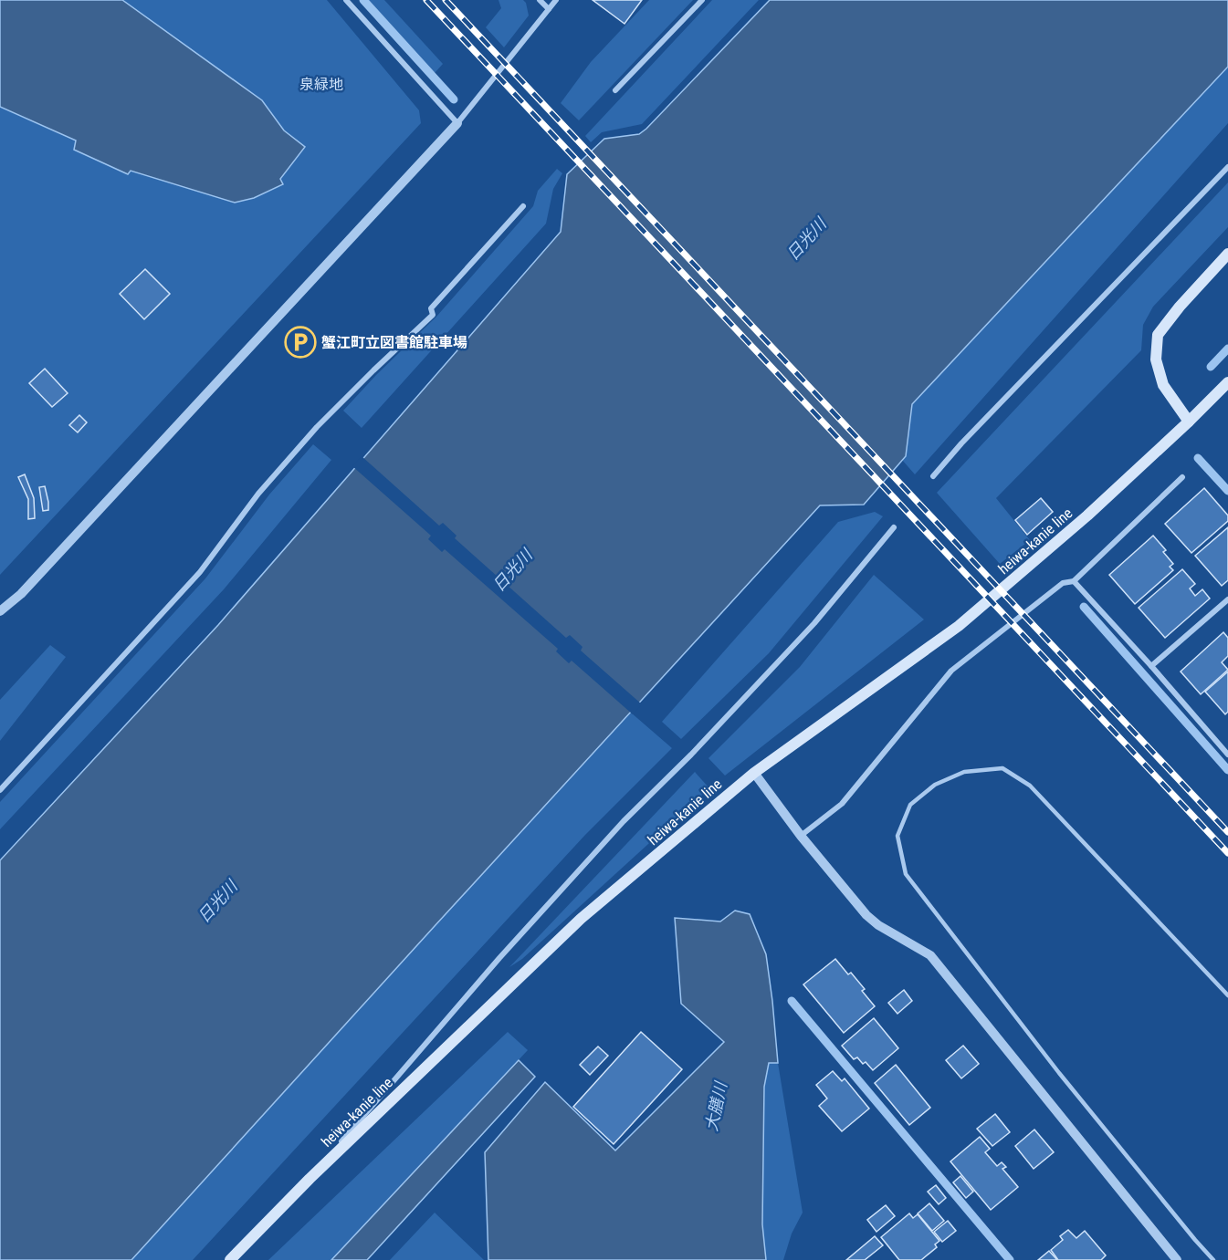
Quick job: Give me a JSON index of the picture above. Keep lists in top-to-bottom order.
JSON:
{
  "streets": {
    "main road": ["heiwa-kanie line"]
  },
  "water": ["日光川", "大膳川"],
  "parks": ["泉緑地"],
  "places": {
    "parking": ["蟹江町立図書館駐車場"]
  }
}
